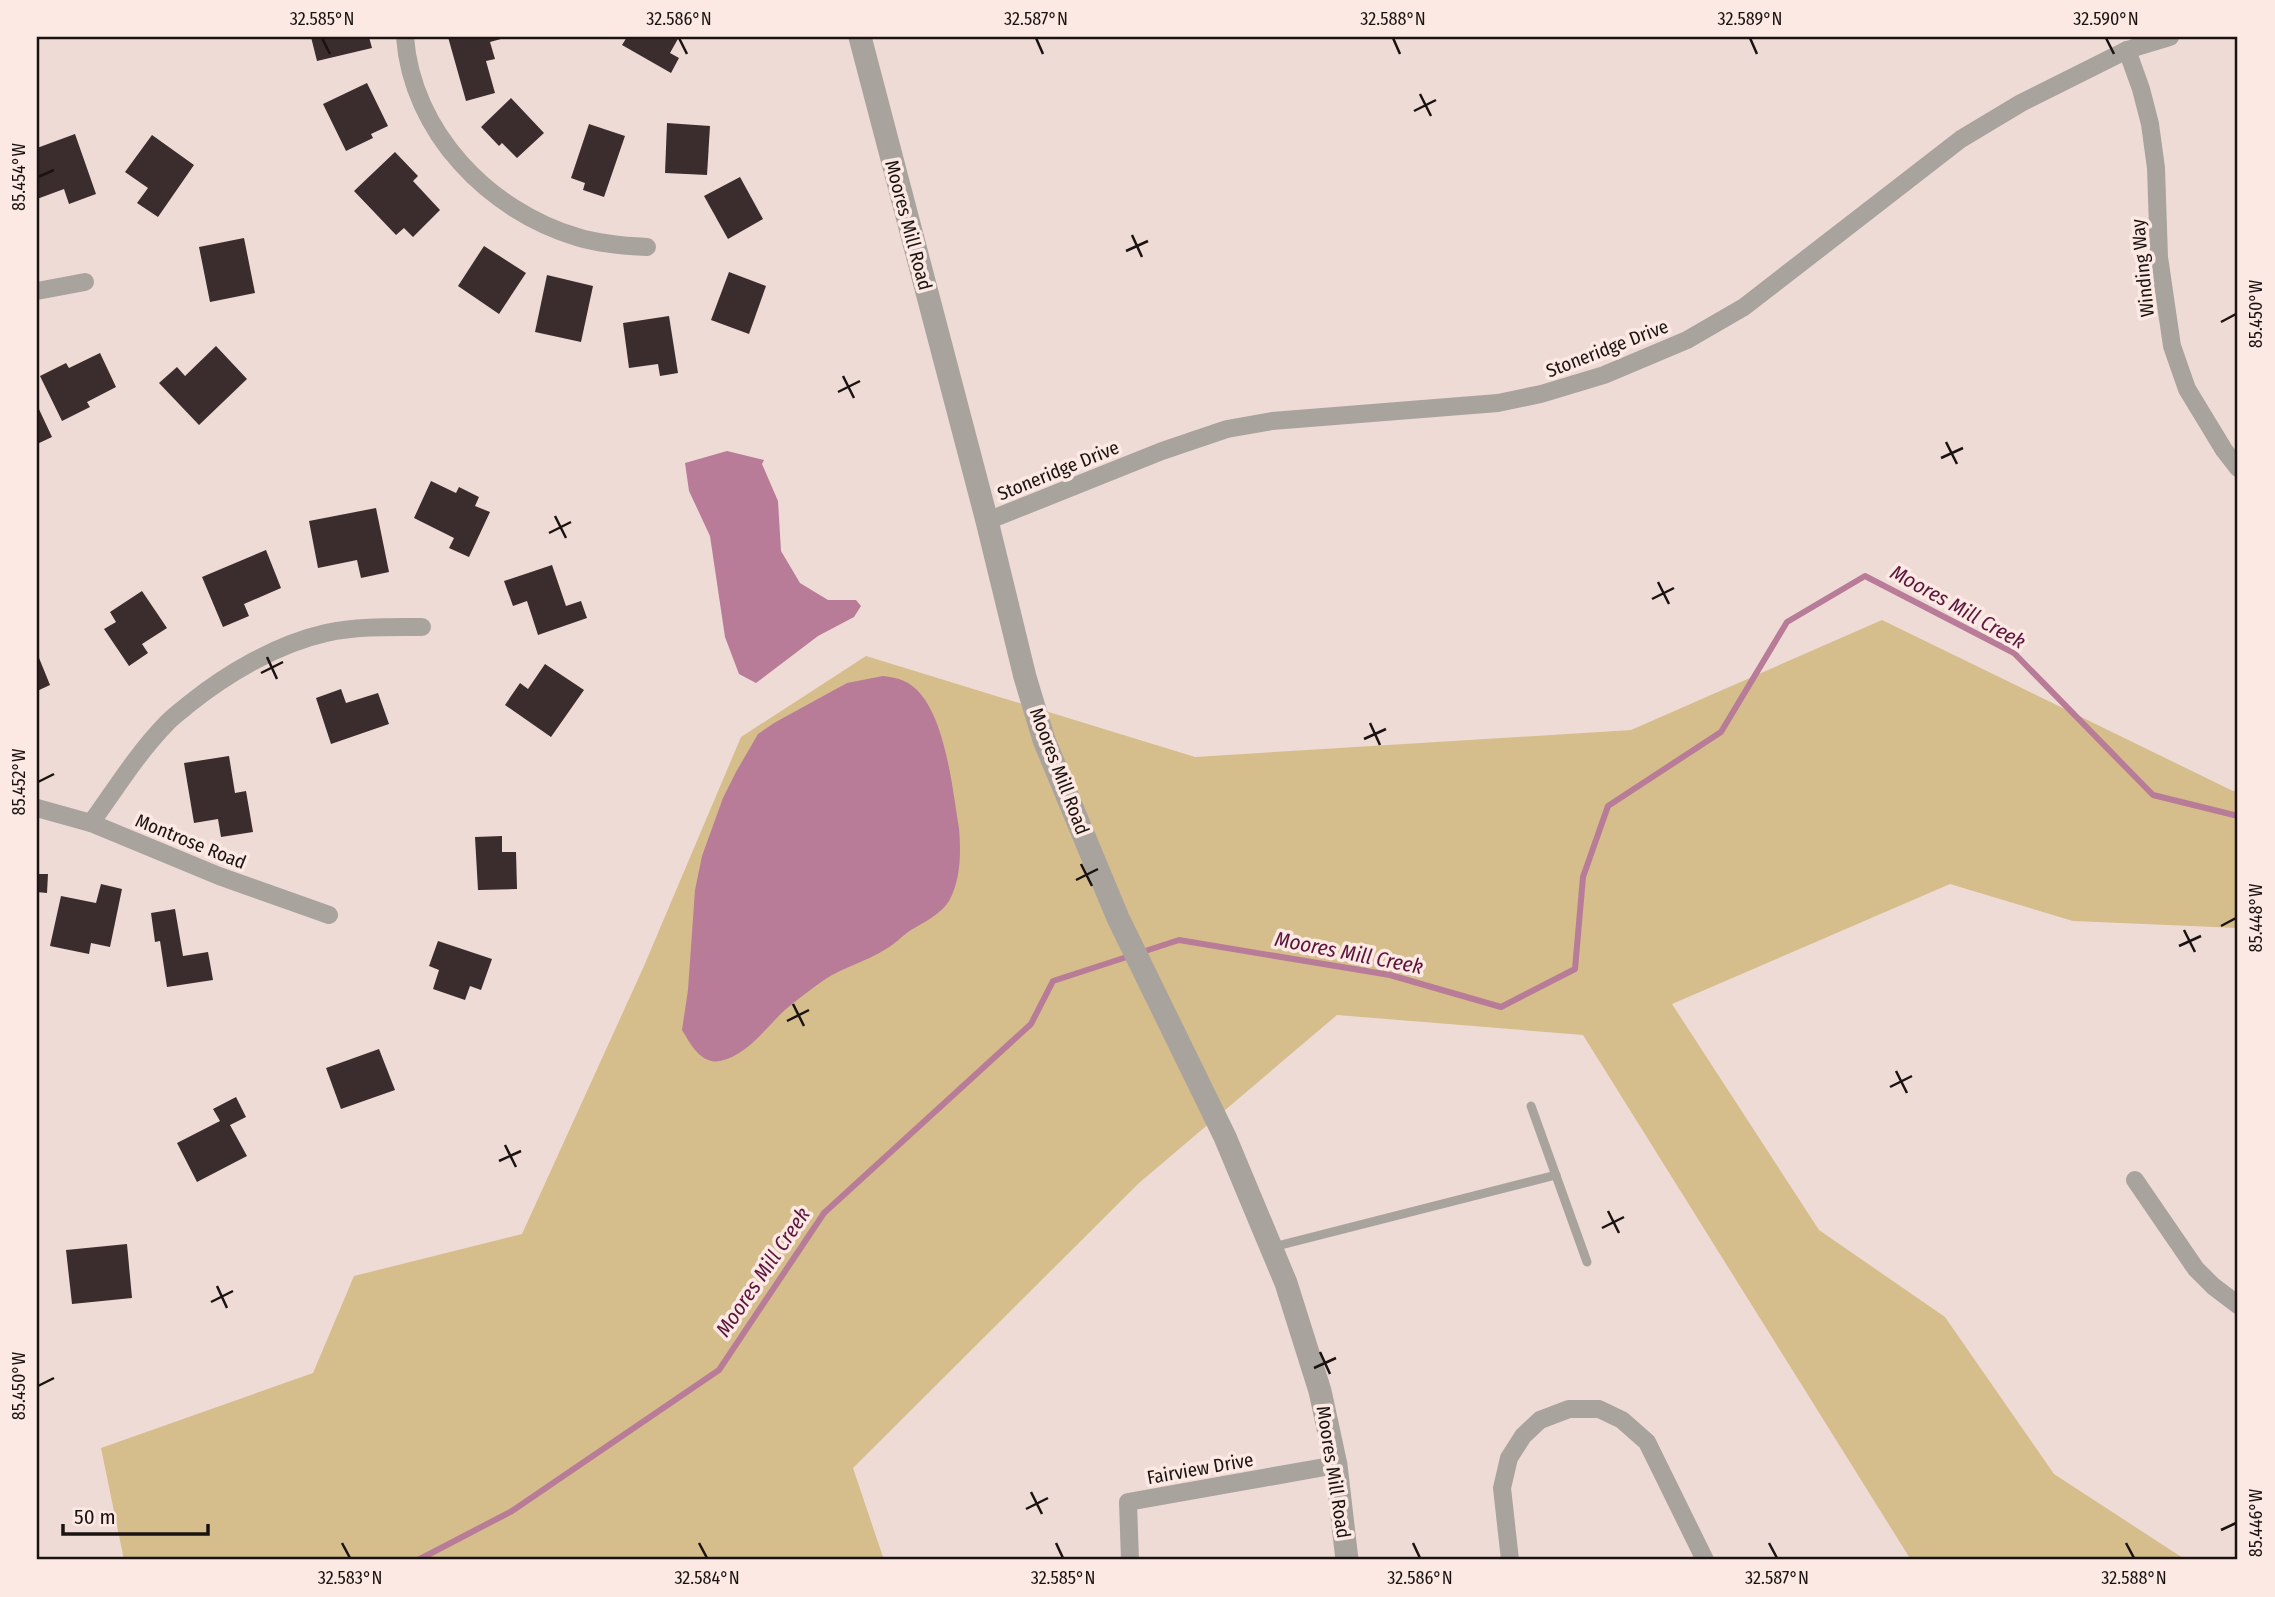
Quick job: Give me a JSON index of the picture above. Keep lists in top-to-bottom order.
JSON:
{
  "streets": {
    "street": [
      "Moores Mill Road",
      "Winding Way",
      "Stoneridge Drive",
      "Montrose Road",
      "Fairview Drive"
    ]
  },
  "crossings": [
    ["Moores Mill Road", "Stoneridge Drive"],
    ["Moores Mill Road", "Fairview Drive"],
    ["Winding Way", "Stoneridge Drive"]
  ],
  "water": ["Moores Mill Creek"],
  "scale_bar": "50 m",
  "coordinates": [
    "32.585°N",
    "32.586°N",
    "32.587°N",
    "32.588°N",
    "32.589°N",
    "32.590°N",
    "85.454°W",
    "85.450°W",
    "85.452°W",
    "85.448°W",
    "85.446°W",
    "32.583°N",
    "32.584°N"
  ]
}
